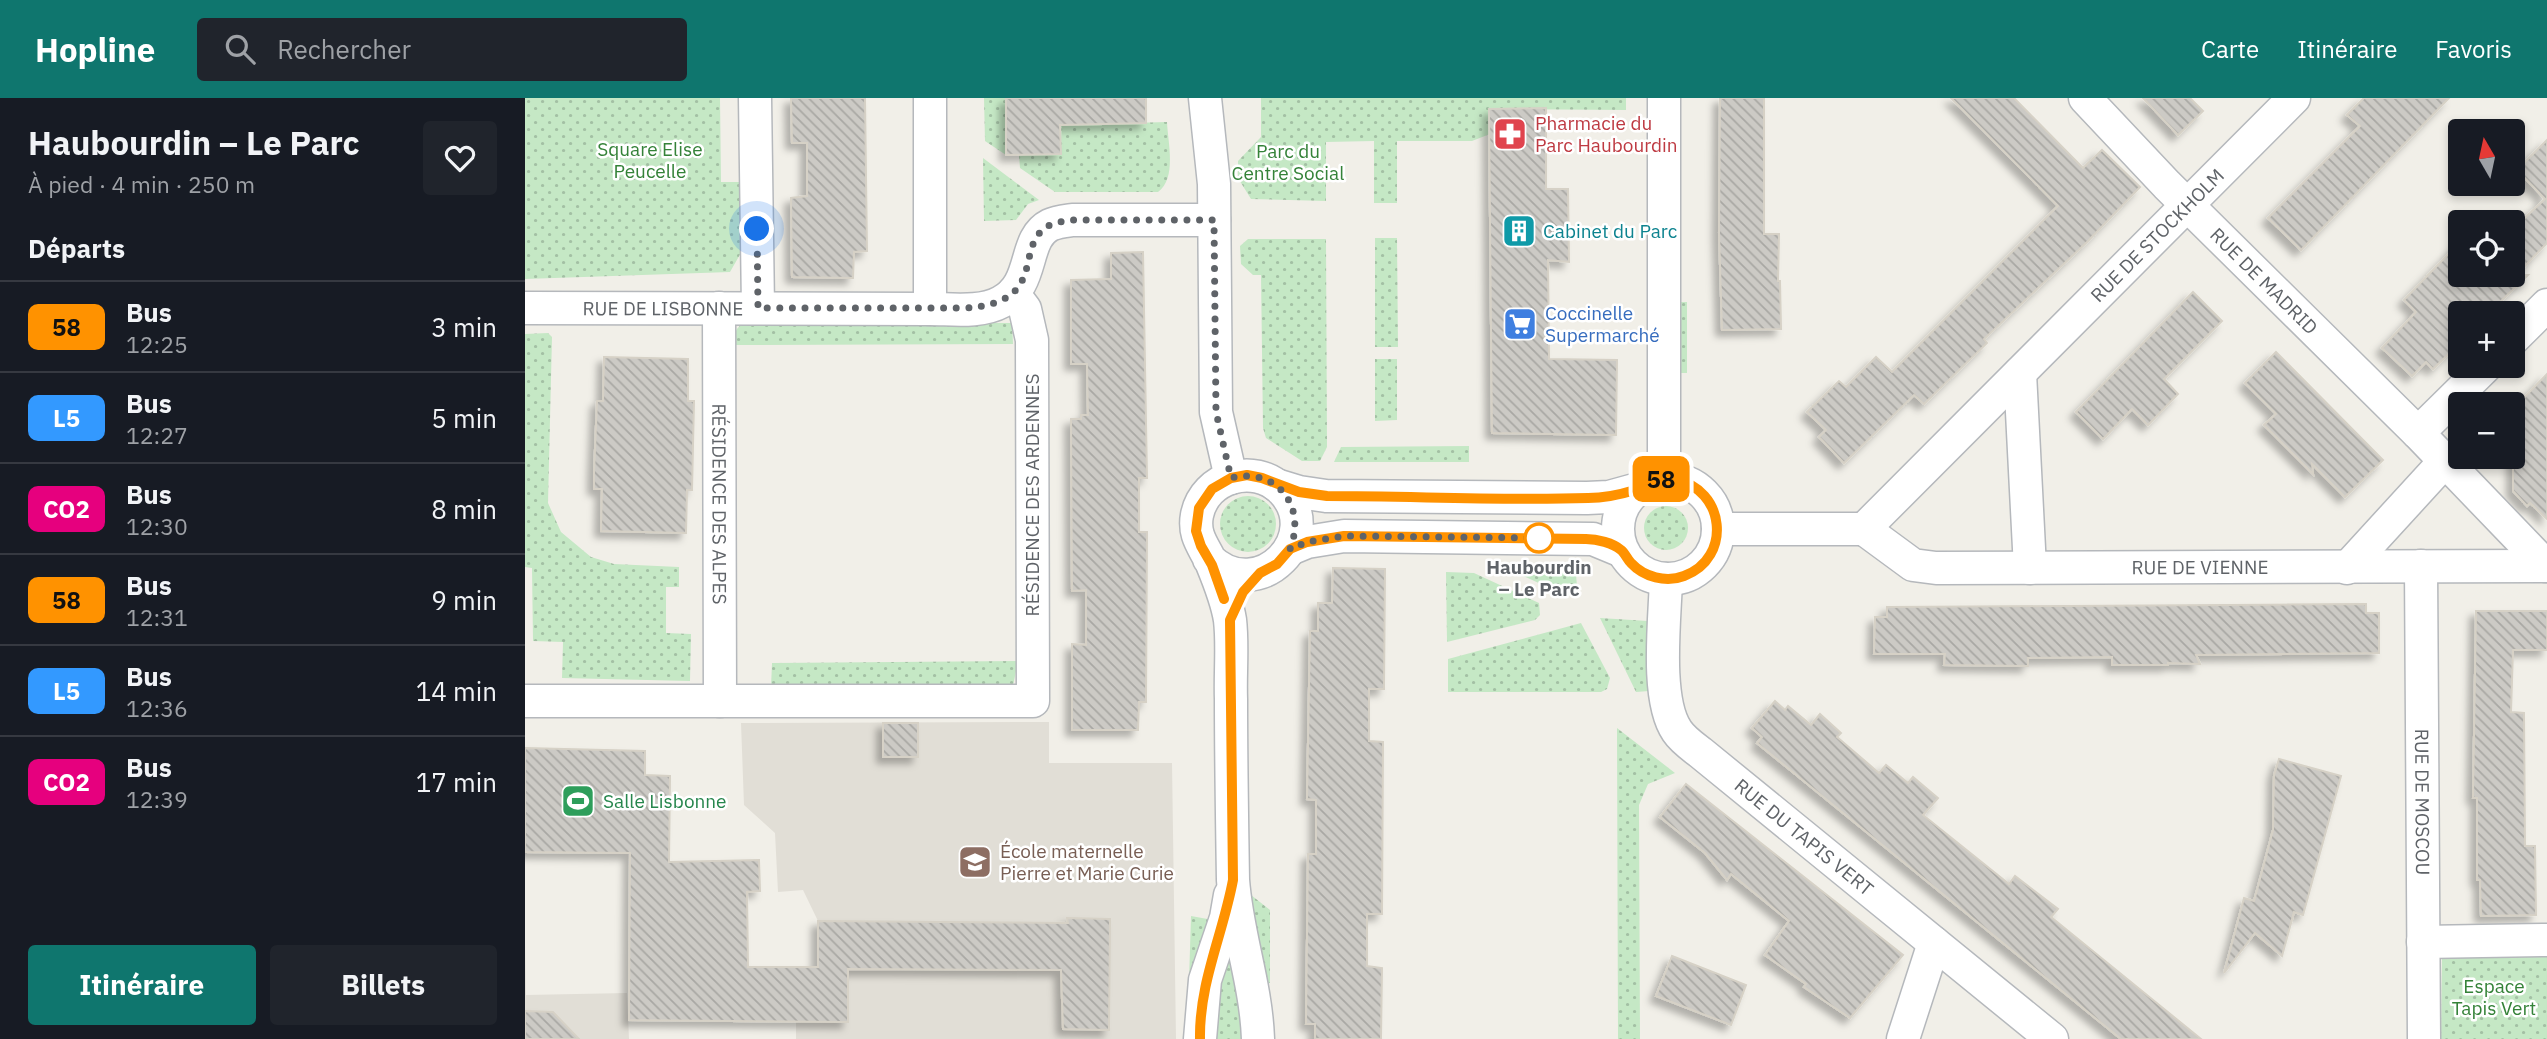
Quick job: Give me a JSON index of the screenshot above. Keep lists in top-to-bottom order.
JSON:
{
  "streets": {
    "street": [
      "RUE DE STOCKHOLM",
      "RUE DE MADRID",
      "RUE DE LISBONNE",
      "RÉSIDENCE DES ARDENNES",
      "RÉSIDENCE DES ALPES",
      "RUE DE VIENNE",
      "RUE DE MOSCOU",
      "RUE DU TAPIS VERT"
    ]
  },
  "crossings": [
    ["RUE DE STOCKHOLM", "RUE DE MADRID"],
    ["RUE DE STOCKHOLM", "RUE DE VIENNE"],
    ["RUE DE MADRID", "RUE DE VIENNE"],
    ["RUE DE LISBONNE", "RÉSIDENCE DES ARDENNES"],
    ["RUE DE LISBONNE", "RÉSIDENCE DES ALPES"],
    ["RÉSIDENCE DES ARDENNES", "RÉSIDENCE DES ALPES"],
    ["RUE DE VIENNE", "RUE DE MOSCOU"]
  ],
  "parks": ["Square Elise Peucelle", "Parc du Centre Social", "Espace Tapis Vert"],
  "places": {
    "pharmacy": ["Pharmacie du Parc Haubourdin"],
    "building": ["Cabinet du Parc"],
    "supermarket": ["Coccinelle Supermarché"],
    "other": ["Haubourdin – Le Parc"],
    "sports": ["Salle Lisbonne"],
    "school or university": ["École maternelle Pierre et Marie Curie"]
  },
  "lines": ["bus line 58"],
  "north": "top",
  "page": {
    "header": "Hopline",
    "search": "Rechercher",
    "nav": ["Carte", "Itinéraire", "Favoris"],
    "heading": [
      ["Haubourdin – Le Parc", "À pied · 4 min · 250 m"],
      "Départs"
    ],
    "on_map": "58",
    "map_buttons": ["+", "−"],
    "list": [
      {
        "mark": "58",
        "name": "Bus",
        "note": "12:25",
        "value": "3 min"
      },
      {
        "mark": "L5",
        "name": "Bus",
        "note": "12:27",
        "value": "5 min"
      },
      {
        "mark": "CO2",
        "name": "Bus",
        "note": "12:30",
        "value": "8 min"
      },
      {
        "mark": "58",
        "name": "Bus",
        "note": "12:31",
        "value": "9 min"
      },
      {
        "mark": "L5",
        "name": "Bus",
        "note": "12:36",
        "value": "14 min"
      },
      {
        "mark": "CO2",
        "name": "Bus",
        "note": "12:39",
        "value": "17 min"
      }
    ],
    "buttons": ["Itinéraire", "Billets"]
  }
}
